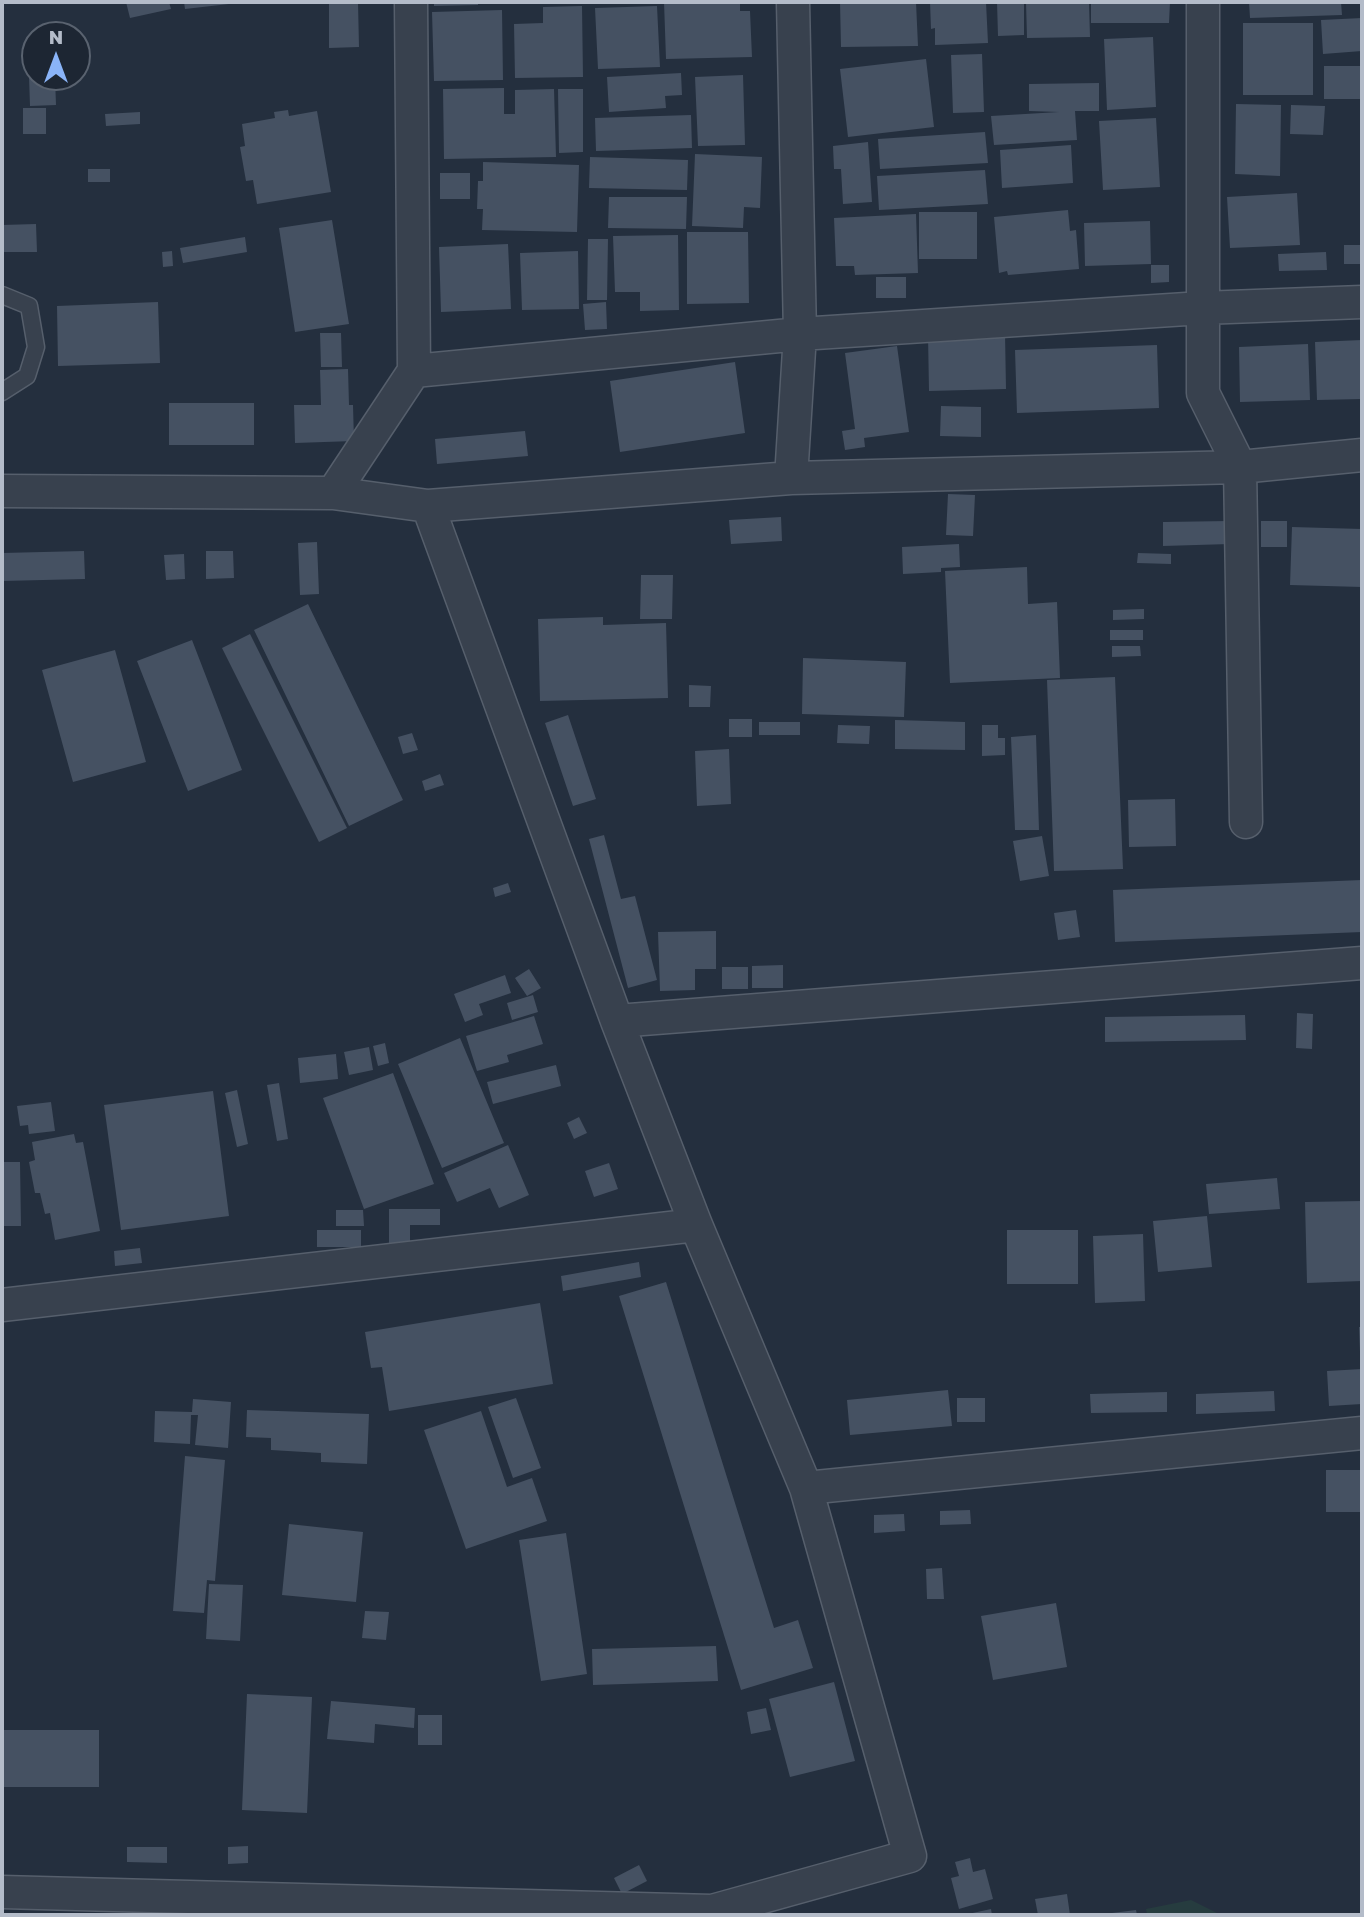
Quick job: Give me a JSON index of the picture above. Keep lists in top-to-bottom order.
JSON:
{
  "north": "top"
}
